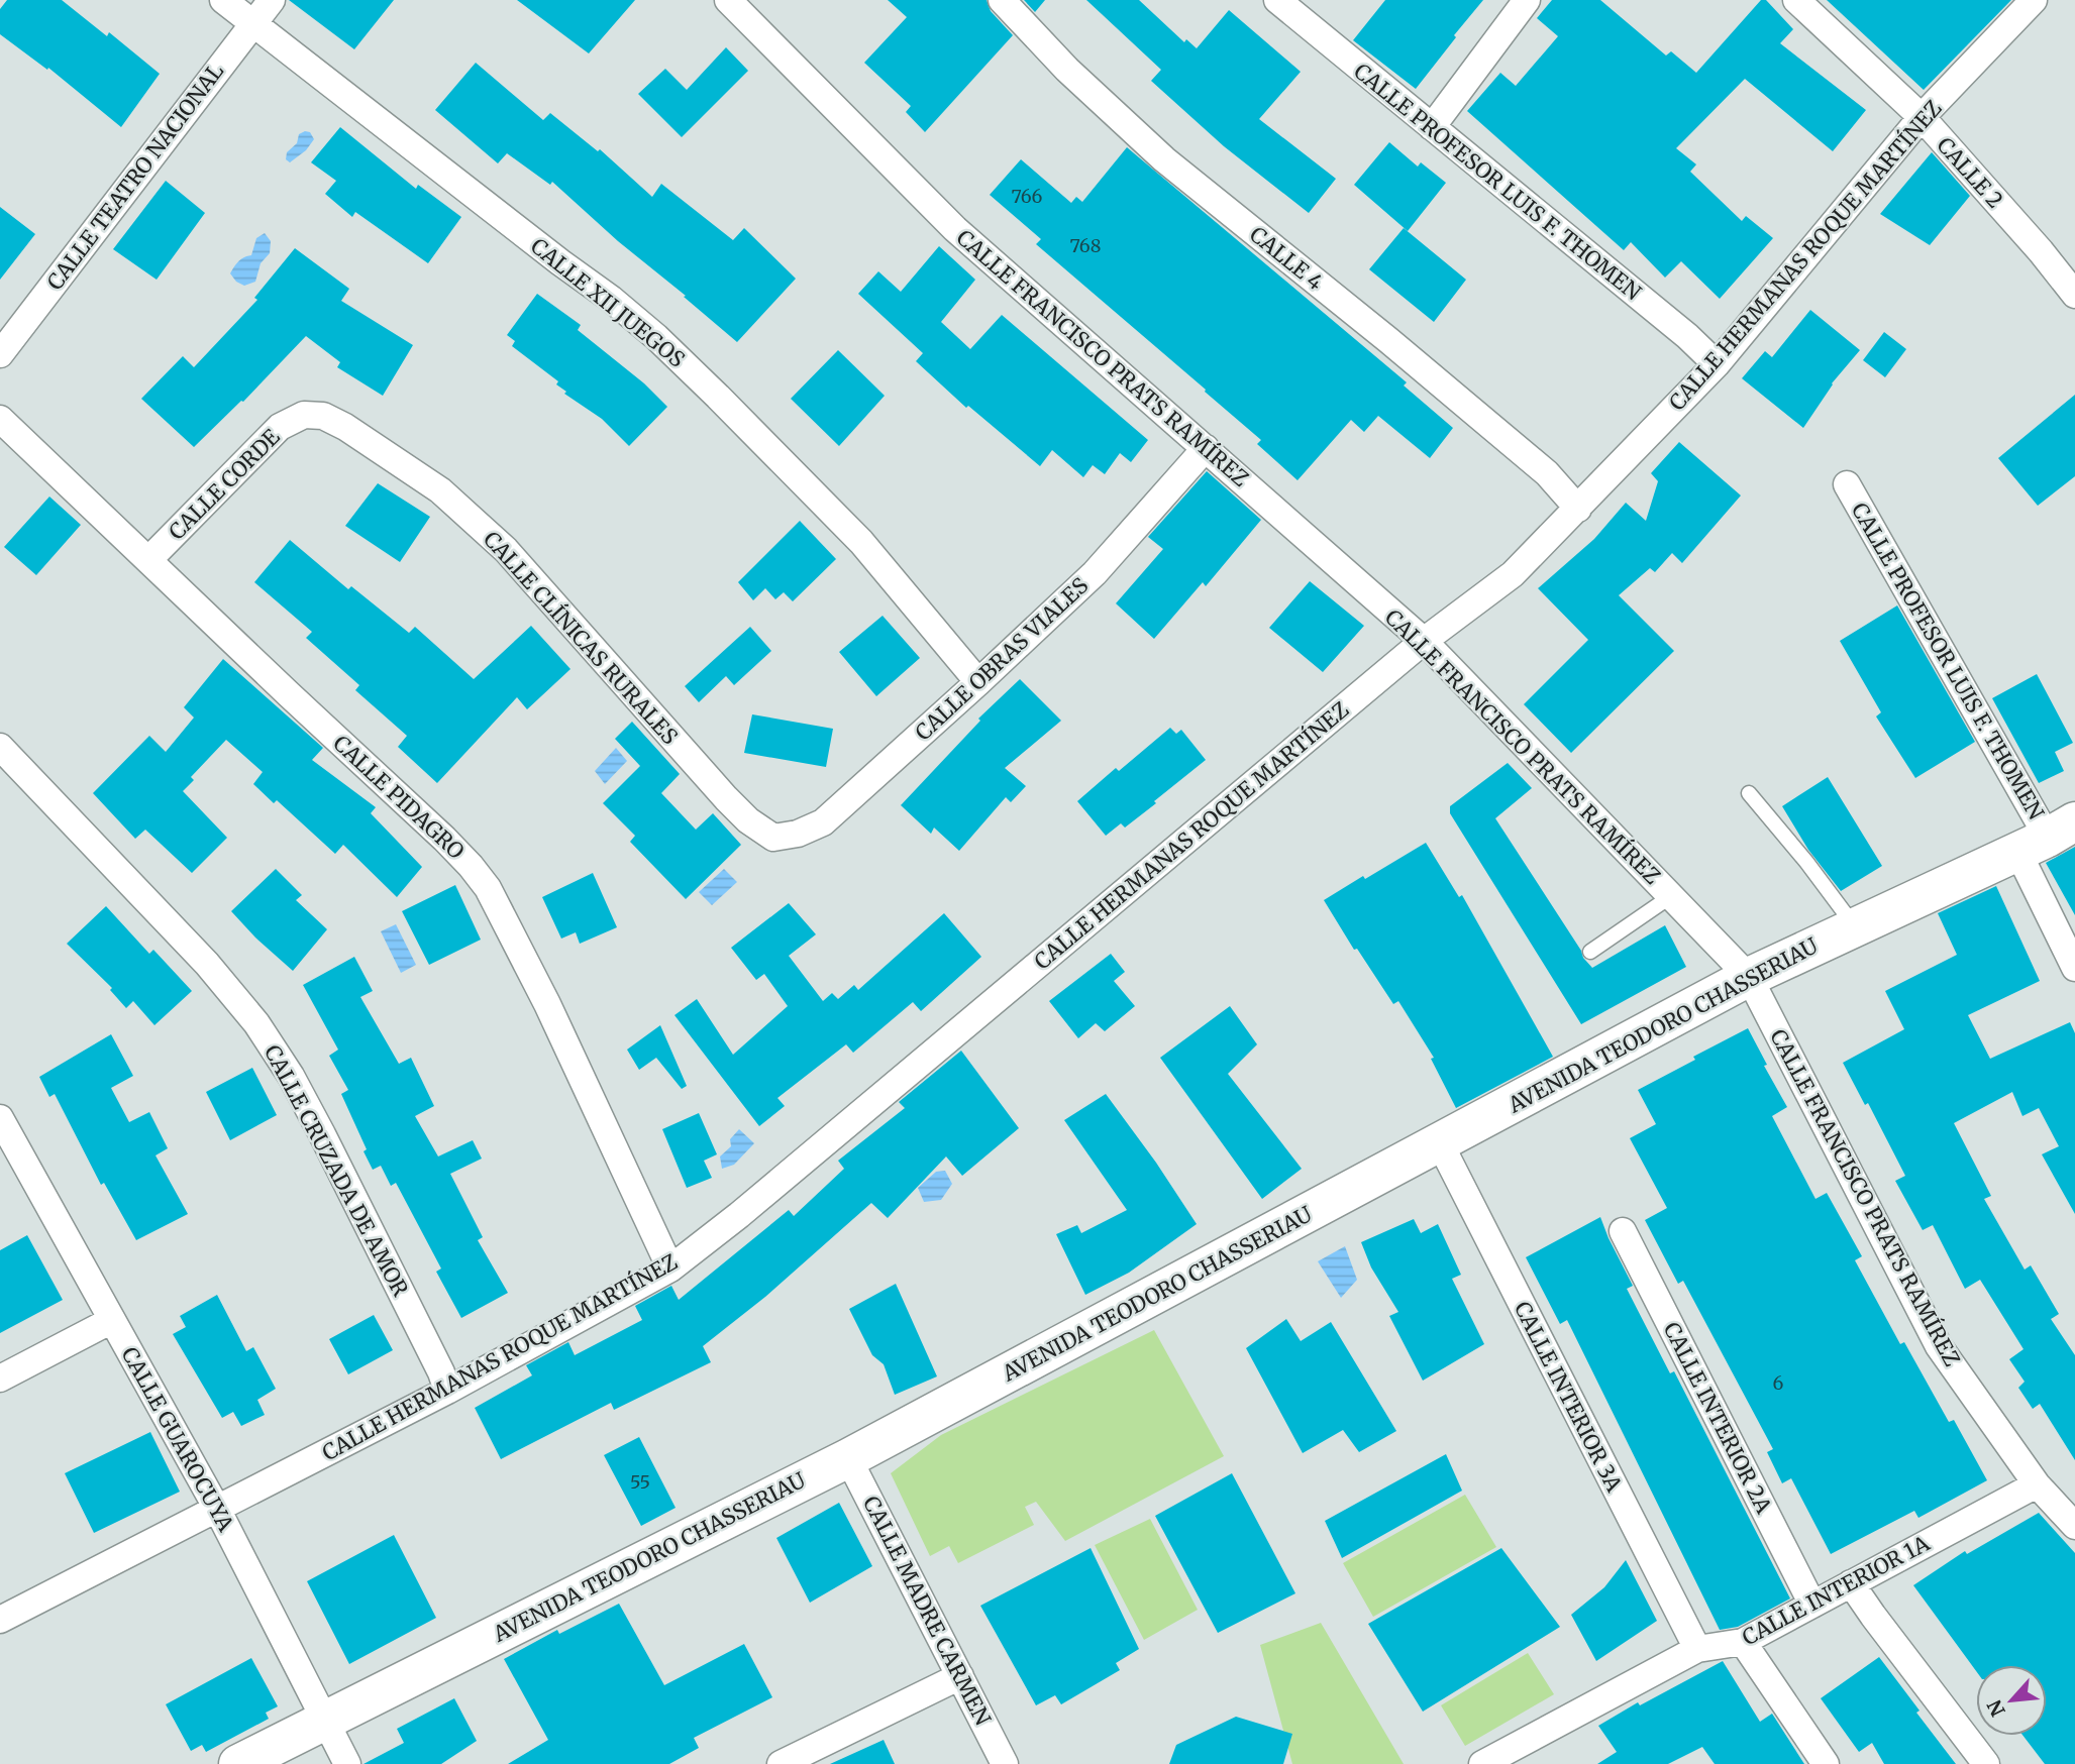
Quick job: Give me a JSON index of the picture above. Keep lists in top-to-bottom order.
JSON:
{
  "streets": {
    "street": [
      "CALLE 2",
      "CALLE TEATRO NACIONAL",
      "CALLE PROFESOR LUIS F. THOMEN",
      "CALLE HERMANAS ROQUE MARTÍNEZ",
      "CALLE 4",
      "CALLE XII JUEGOS",
      "CALLE FRANCISCO PRATS RAMÍREZ",
      "CALLE CORDE",
      "CALLE CLÍNICAS RURALES",
      "CALLE OBRAS VIALES",
      "CALLE PIDAGRO",
      "AVENIDA TEODORO CHASSERIAU",
      "CALLE CRUZADA DE AMOR",
      "CALLE INTERIOR 3A",
      "CALLE INTERIOR 2A",
      "CALLE GUAROCUYA",
      "CALLE INTERIOR 1A",
      "CALLE MADRE CARMEN"
    ]
  },
  "crossings": [
    ["CALLE 2", "CALLE HERMANAS ROQUE MARTÍNEZ"],
    ["CALLE TEATRO NACIONAL", "CALLE XII JUEGOS"],
    ["CALLE PROFESOR LUIS F. THOMEN", "CALLE HERMANAS ROQUE MARTÍNEZ"],
    ["CALLE PROFESOR LUIS F. THOMEN", "AVENIDA TEODORO CHASSERIAU"],
    ["CALLE HERMANAS ROQUE MARTÍNEZ", "CALLE 4"],
    ["CALLE HERMANAS ROQUE MARTÍNEZ", "CALLE FRANCISCO PRATS RAMÍREZ"],
    ["CALLE HERMANAS ROQUE MARTÍNEZ", "CALLE PIDAGRO"],
    ["CALLE HERMANAS ROQUE MARTÍNEZ", "CALLE CRUZADA DE AMOR"],
    ["CALLE HERMANAS ROQUE MARTÍNEZ", "CALLE GUAROCUYA"],
    ["CALLE XII JUEGOS", "CALLE OBRAS VIALES"],
    ["CALLE FRANCISCO PRATS RAMÍREZ", "CALLE OBRAS VIALES"],
    ["CALLE FRANCISCO PRATS RAMÍREZ", "AVENIDA TEODORO CHASSERIAU"],
    ["CALLE FRANCISCO PRATS RAMÍREZ", "CALLE INTERIOR 1A"],
    ["CALLE CORDE", "CALLE CLÍNICAS RURALES"],
    ["CALLE CORDE", "CALLE PIDAGRO"],
    ["CALLE CLÍNICAS RURALES", "CALLE OBRAS VIALES"],
    ["AVENIDA TEODORO CHASSERIAU", "CALLE INTERIOR 3A"],
    ["AVENIDA TEODORO CHASSERIAU", "CALLE GUAROCUYA"],
    ["AVENIDA TEODORO CHASSERIAU", "CALLE MADRE CARMEN"],
    ["CALLE INTERIOR 3A", "CALLE INTERIOR 1A"],
    ["CALLE INTERIOR 2A", "CALLE INTERIOR 1A"]
  ],
  "house_numbers": [
    "766",
    "768",
    "6",
    "55"
  ],
  "north": "bottom left"
}
